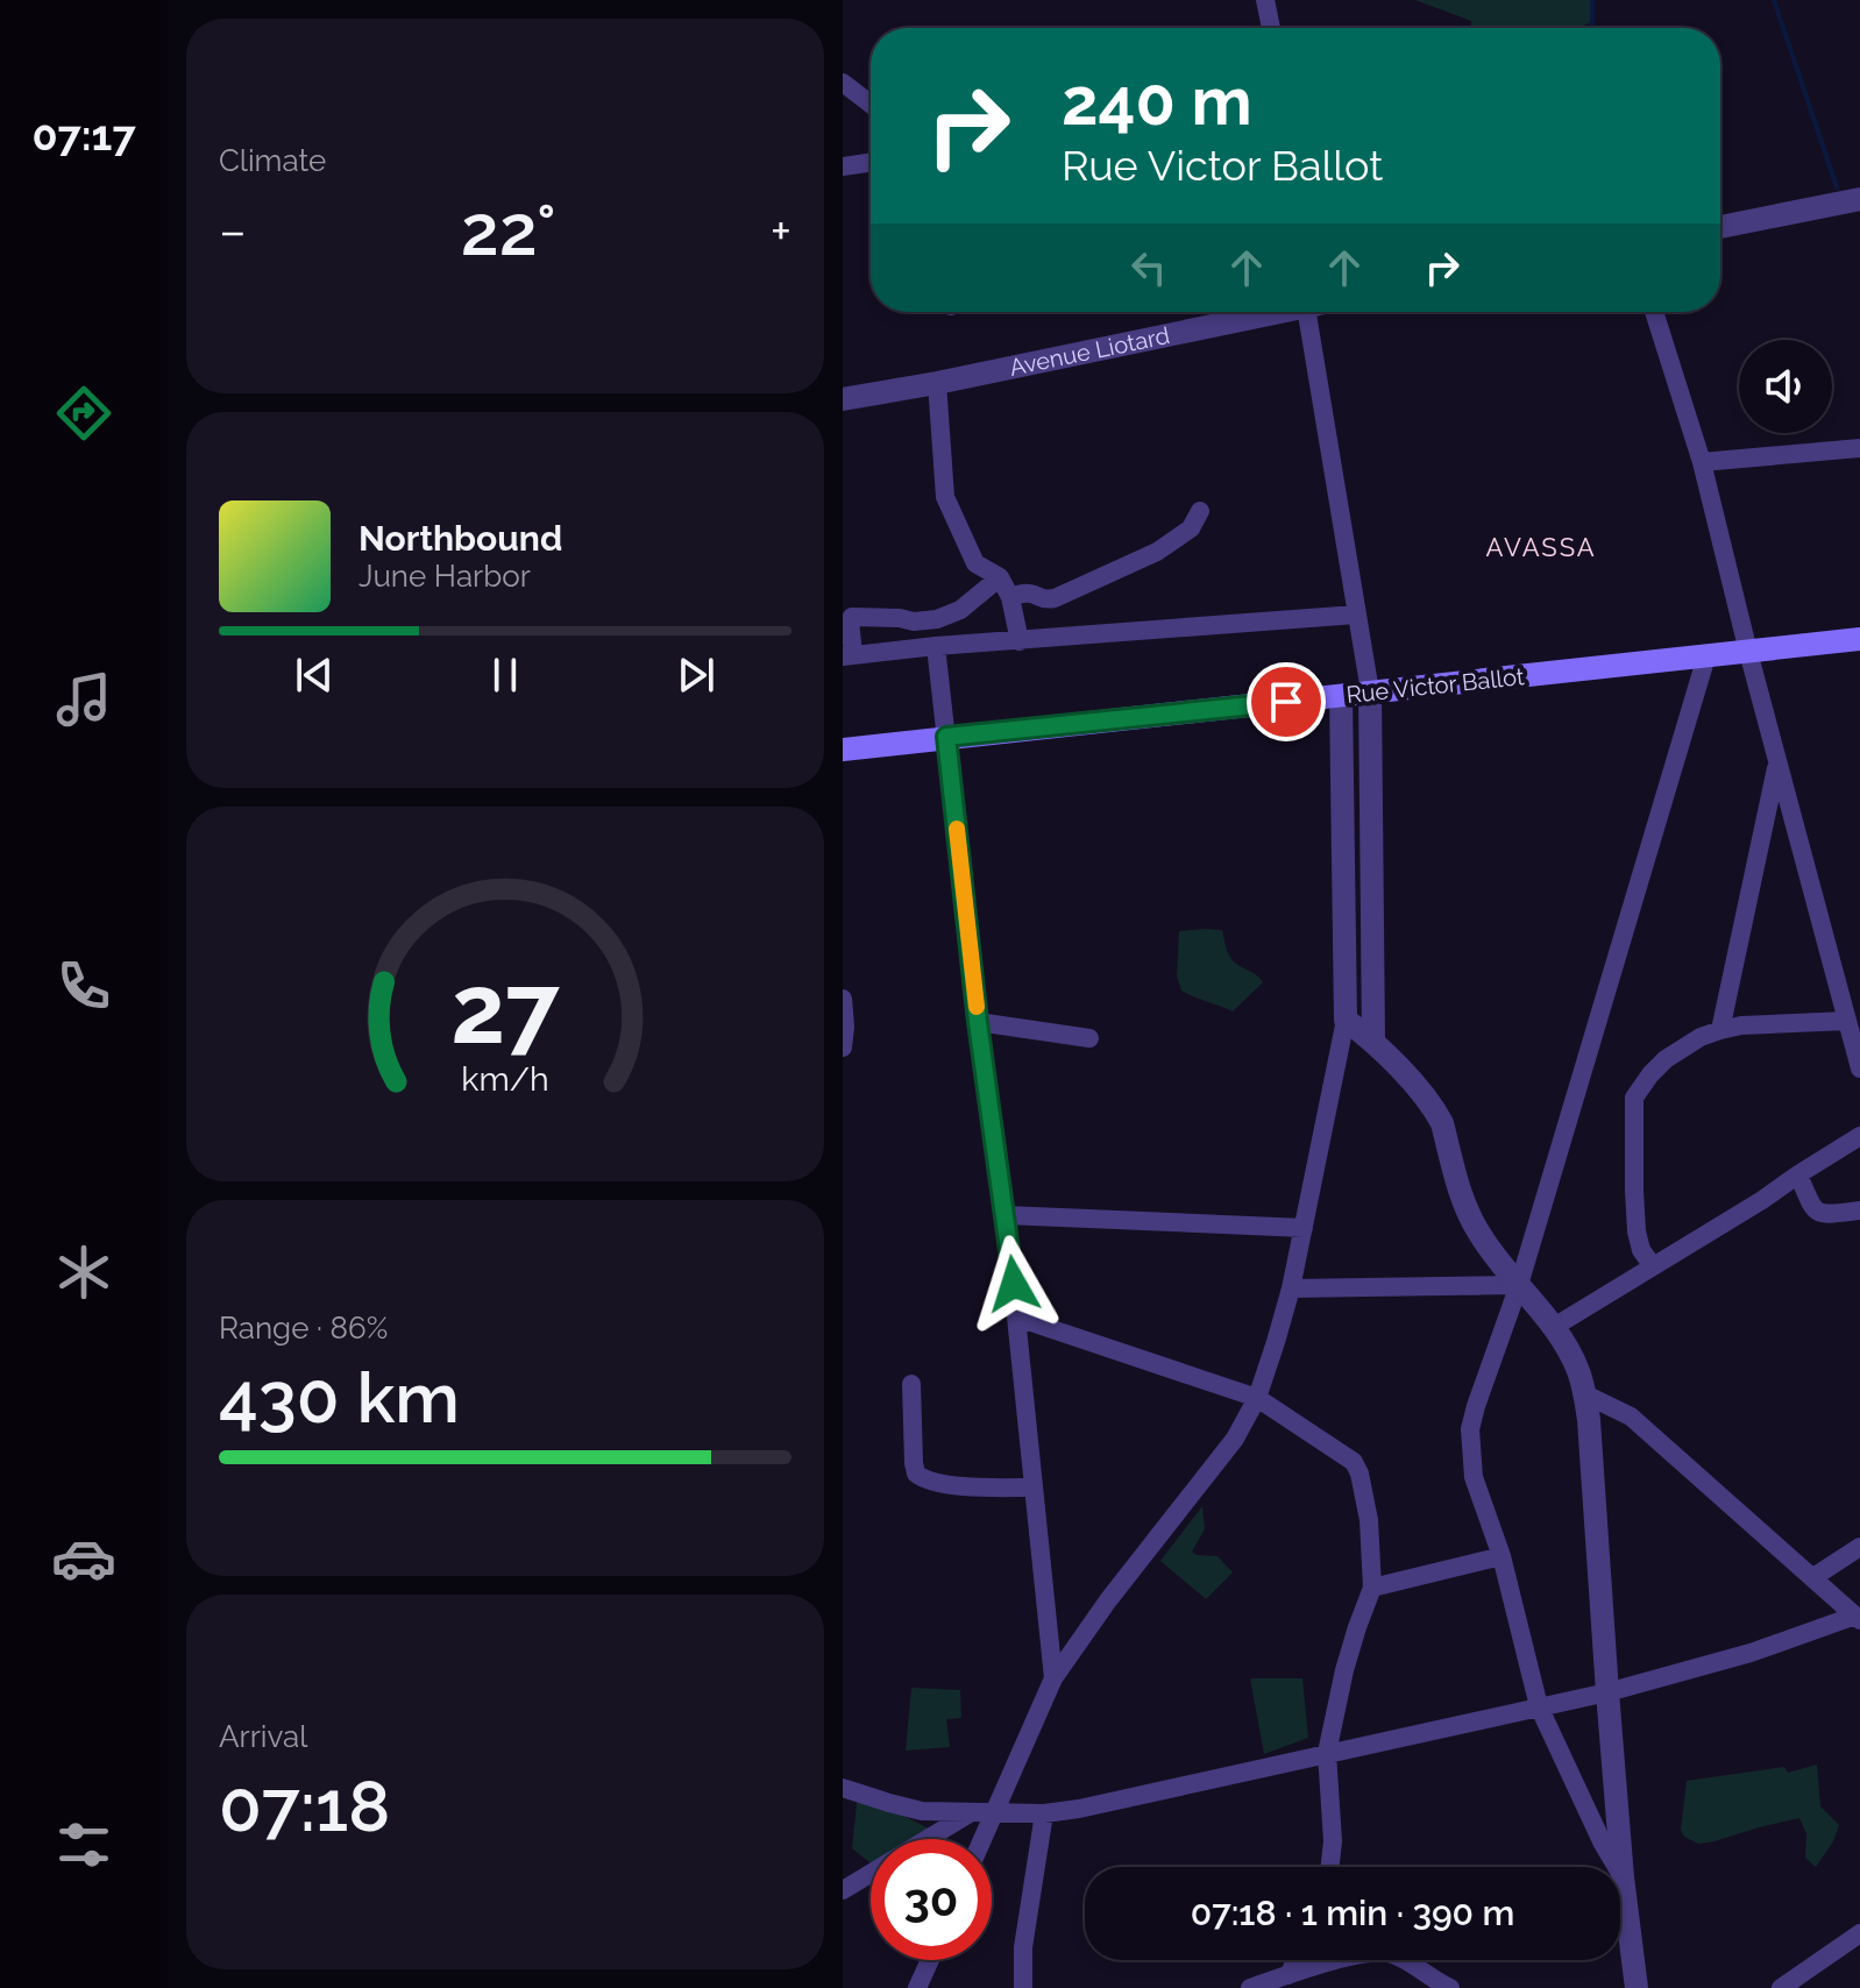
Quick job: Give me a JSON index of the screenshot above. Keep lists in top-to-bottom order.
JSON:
{
  "streets": {
    "main road": ["Rue Victor Ballot"],
    "street": ["Avenue Liotard"]
  },
  "districts": ["AVASSA"],
  "page": {
    "tabs": "07:17",
    "tile": [
      "Climate",
      ["Range · 86%", "430 km"],
      ["Arrival", "07:18"]
    ],
    "turn": ["240 m", "Rue Victor Ballot"],
    "heat": ["−", "22°", "+"],
    "song": ["Northbound", "June Harbor"],
    "limit": "30",
    "trip": "07:18 · 1 min · 390 m",
    "gauge": ["27", "km/h"]
  }
}
